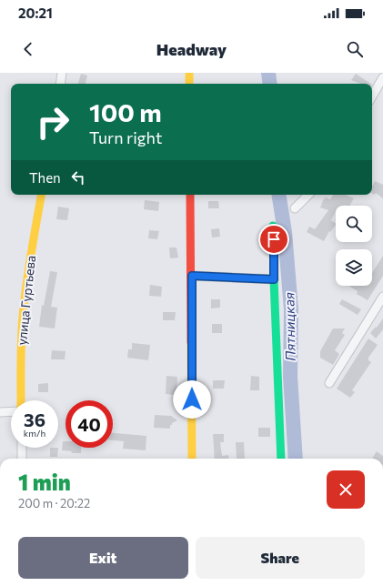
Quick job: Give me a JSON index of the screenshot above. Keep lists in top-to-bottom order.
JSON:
{
  "streets": {
    "street": ["улица Гуртьева"]
  },
  "water": ["Пятницкая"],
  "page": {
    "status": "20:21",
    "header": "Headway",
    "turn": ["100 m", "Turn right"],
    "then": "Then",
    "speed": "36 km/h",
    "limit": "40",
    "heading": ["1 min", "200 m · 20:22"],
    "buttons": ["Exit", "Share"]
  }
}
